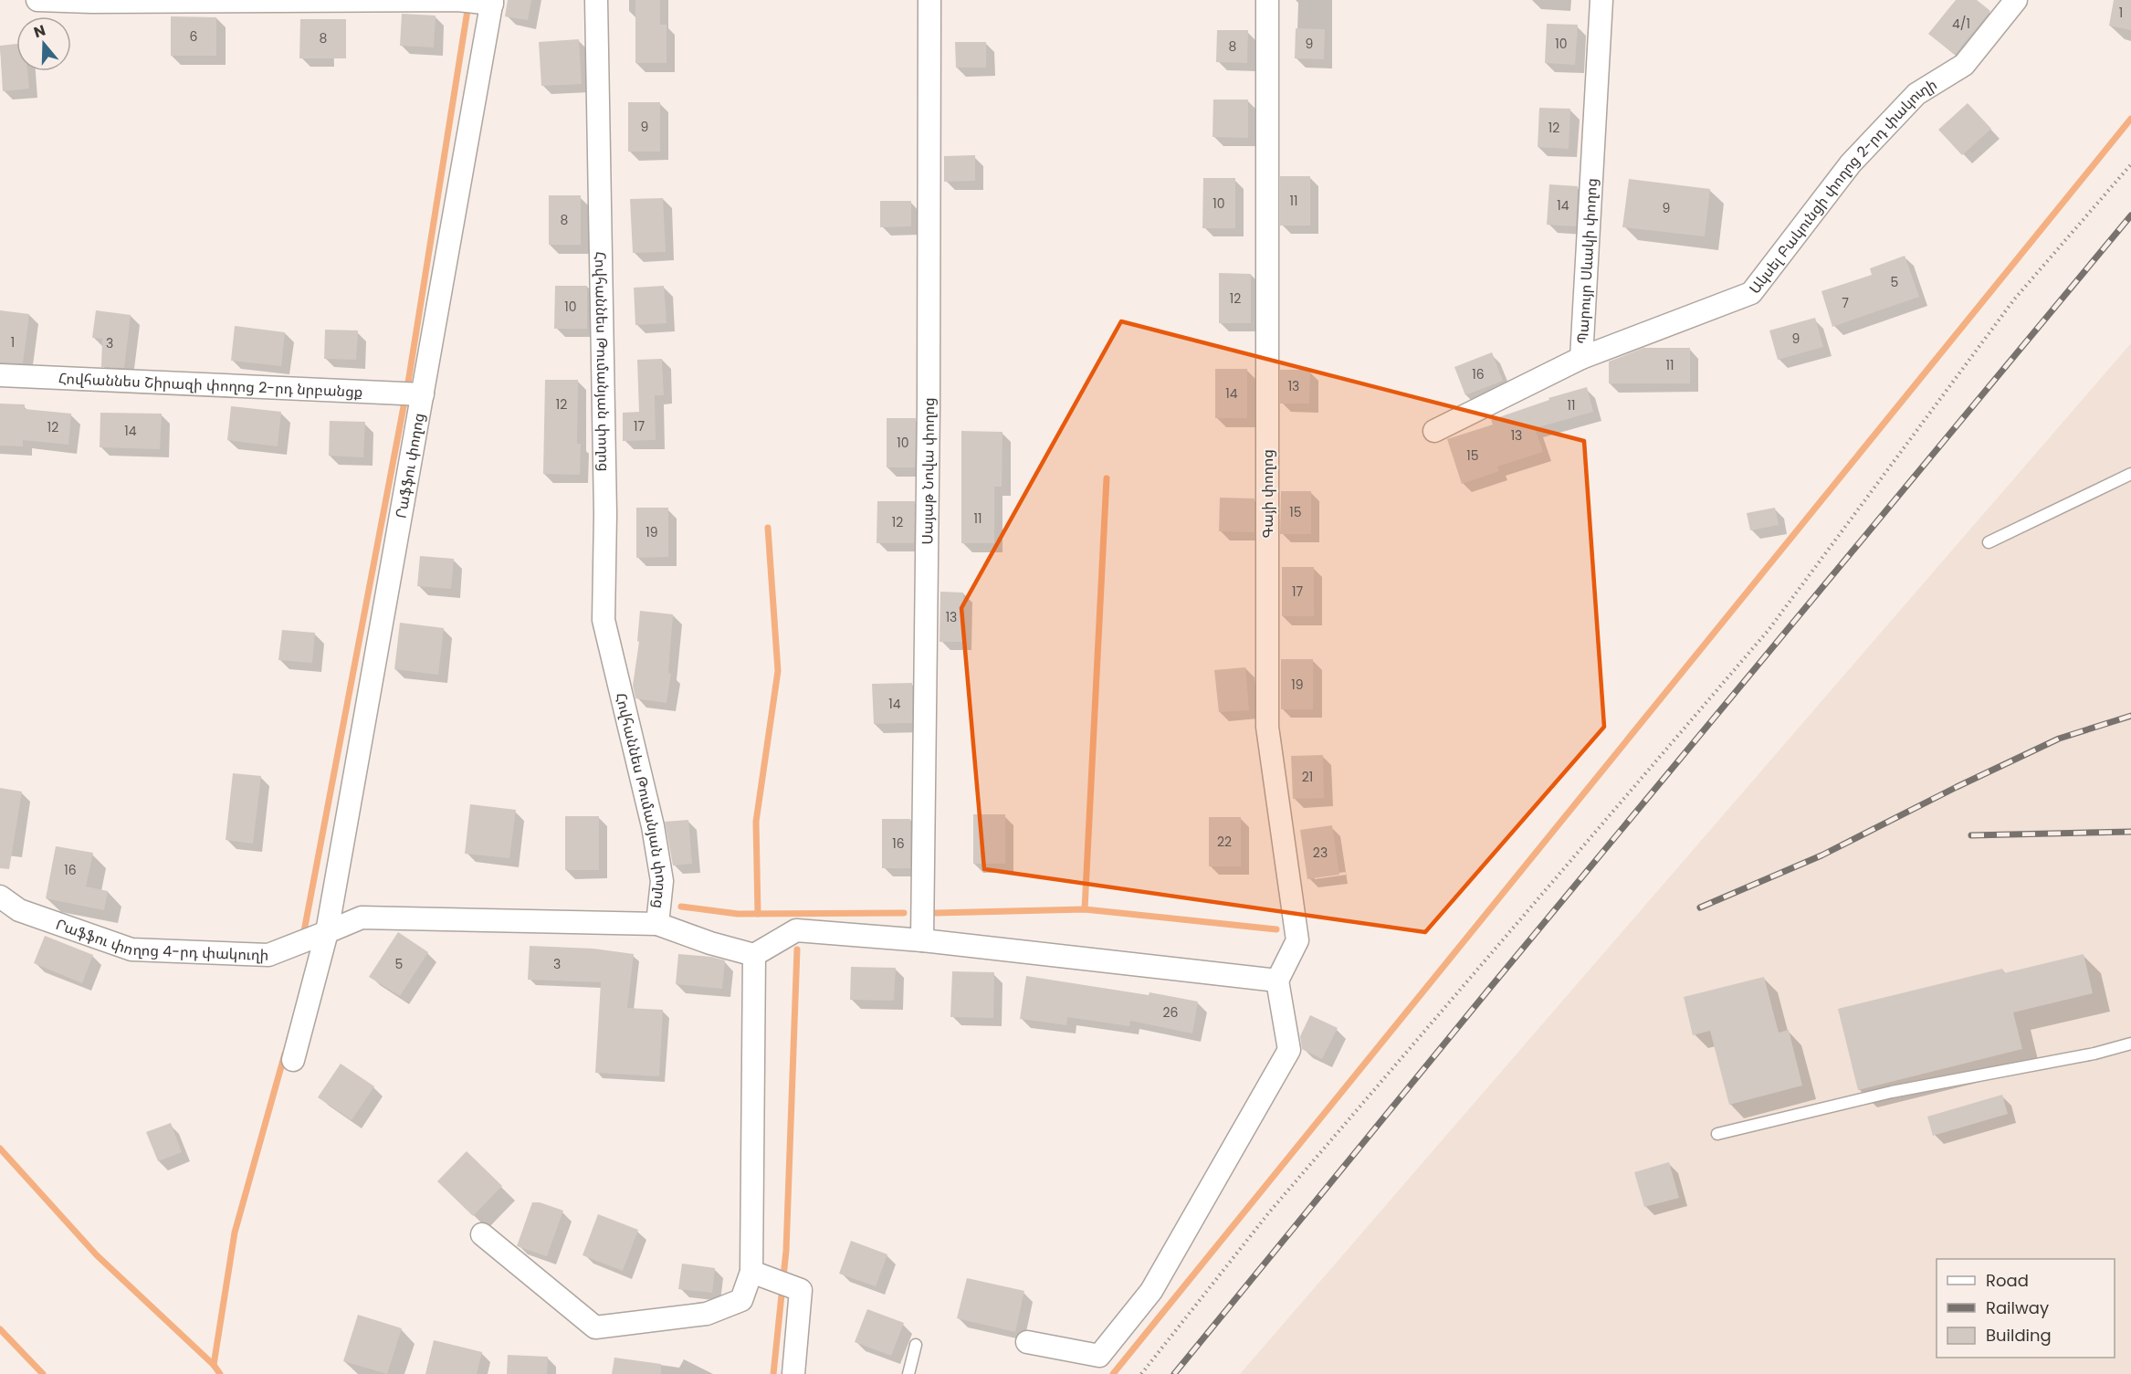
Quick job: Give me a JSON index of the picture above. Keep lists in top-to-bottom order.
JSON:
{
  "streets": {
    "street": [
      "Ակսել Բակունցի փողոց 2-րդ փակուղի",
      "Պարույր Սևակի փողոց",
      "Հովհաննես Թումանյան փողոց",
      "Հովհաննես Շիրազի փողոց 2-րդ նրբանցք",
      "Րաֆֆու փողոց",
      "Սայաթ Նովա փողոց",
      "Գայի փողոց",
      "Րաֆֆու փողոց 4-րդ փակուղի"
    ]
  },
  "crossings": [
    ["Ակսել Բակունցի փողոց 2-րդ փակուղի", "Պարույր Սևակի փողոց"],
    ["Հովհաննես Թումանյան փողոց", "Րաֆֆու փողոց 4-րդ փակուղի"],
    ["Հովհաննես Շիրազի փողոց 2-րդ նրբանցք", "Րաֆֆու փողոց"],
    ["Րաֆֆու փողոց", "Րաֆֆու փողոց 4-րդ փակուղի"]
  ],
  "house_numbers": [
    "1",
    "4/1",
    "6",
    "8",
    "9",
    "10",
    "8",
    "9",
    "12",
    "11",
    "10",
    "14",
    "9",
    "8",
    "5",
    "12",
    "7",
    "10",
    "9",
    "1",
    "3",
    "11",
    "16",
    "13",
    "14",
    "12",
    "11",
    "17",
    "12",
    "14",
    "13",
    "10",
    "15",
    "15",
    "11",
    "12",
    "19",
    "17",
    "13",
    "19",
    "14",
    "21",
    "22",
    "16",
    "23",
    "16",
    "5",
    "3",
    "26"
  ],
  "legend": ["Road", "Railway", "Building"],
  "north": "top"
}
